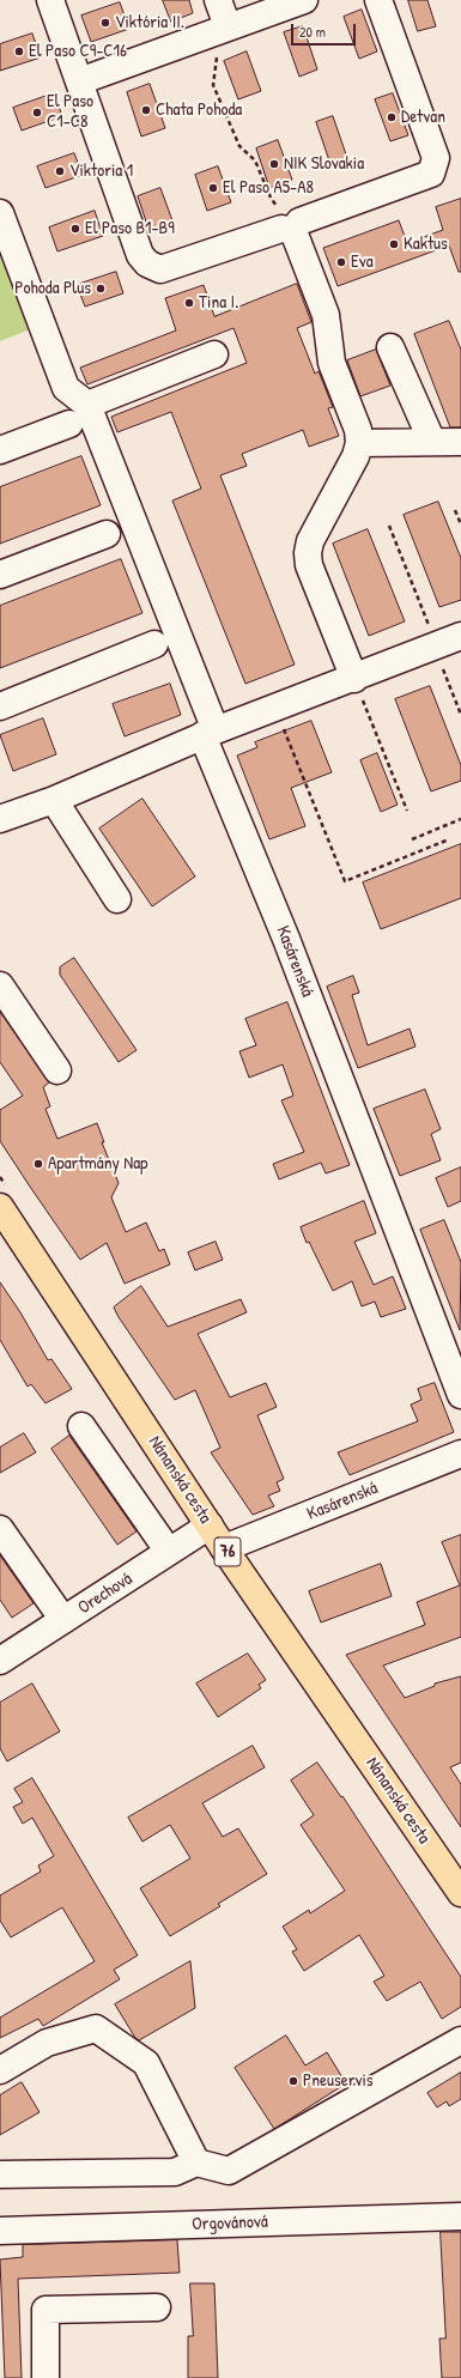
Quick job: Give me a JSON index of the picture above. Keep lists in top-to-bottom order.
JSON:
{
  "streets": {
    "main road": ["Nánanská cesta", "76"],
    "street": ["Kasárenská", "Orechová", "Orgovánová"]
  },
  "crossings": [
    ["Kasárenská", "Nánanská cesta"],
    ["Nánanská cesta", "Orechová"]
  ],
  "places": [
    "Viktória II.",
    "El Paso C9-C16",
    "Chata Pohoda",
    "El Paso C1-C8",
    "Detvan",
    "NIK Slovakia",
    "Viktoria 1",
    "El Paso A5-A8",
    "El Paso B1-B9",
    "Kaktus",
    "Eva",
    "Pohoda Plus",
    "Tina I.",
    "Apartmány Nap",
    "Pneuservis"
  ],
  "scale_bar": "20 m"
}
